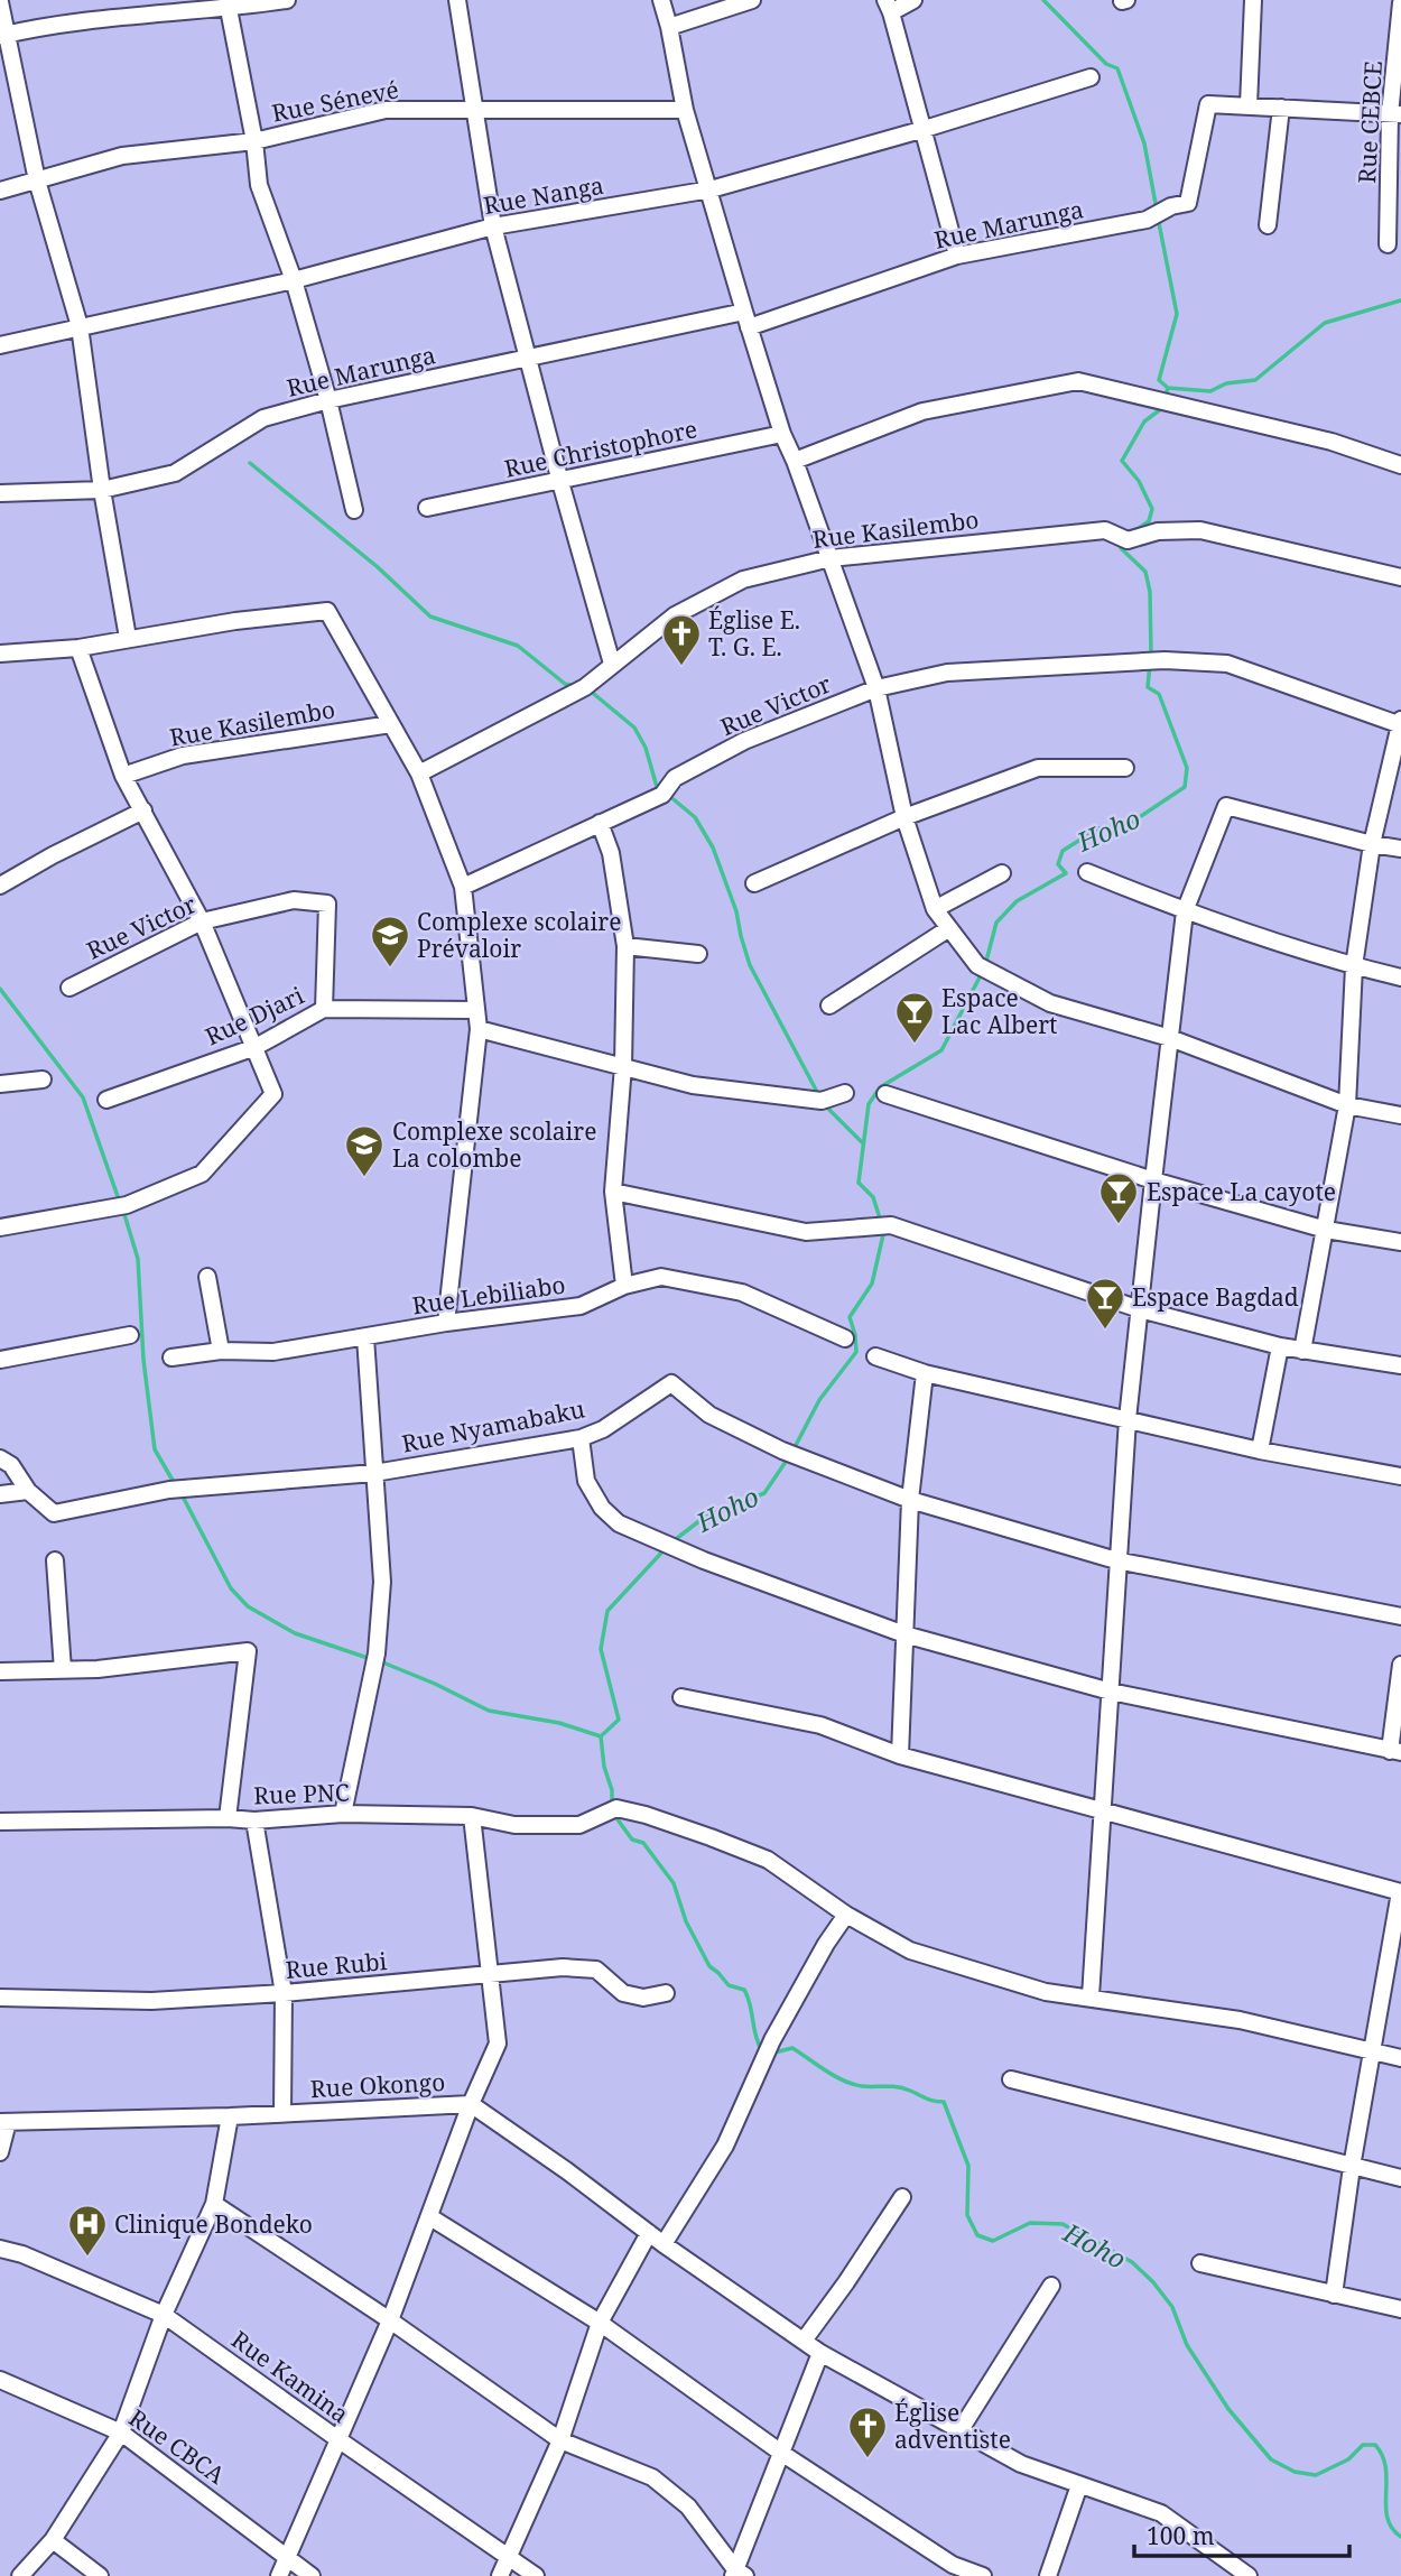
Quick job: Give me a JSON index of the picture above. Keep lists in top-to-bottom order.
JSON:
{
  "streets": {
    "street": [
      "Rue Sénevé",
      "Rue CEBCE",
      "Rue Nanga",
      "Rue Marunga",
      "Rue Christophore",
      "Rue Kasilembo",
      "Rue Victor",
      "Rue Djari",
      "Rue Lebiliabo",
      "Rue Nyamabaku",
      "Rue PNC",
      "Rue Rubi",
      "Rue Okongo",
      "Rue Kamina",
      "Rue CBCA"
    ]
  },
  "crossings": [
    ["Rue Victor", "Rue Djari"]
  ],
  "water": ["Hoho"],
  "places": {
    "church": ["Église E. T. G. E.", "Église adventiste"],
    "school or university": ["Complexe scolaire Prévaloir", "Complexe scolaire La colombe"],
    "bar": ["Espace Lac Albert", "Espace La cayote", "Espace Bagdad"],
    "hospital": ["Clinique Bondeko"]
  },
  "scale_bar": "100 m"
}
